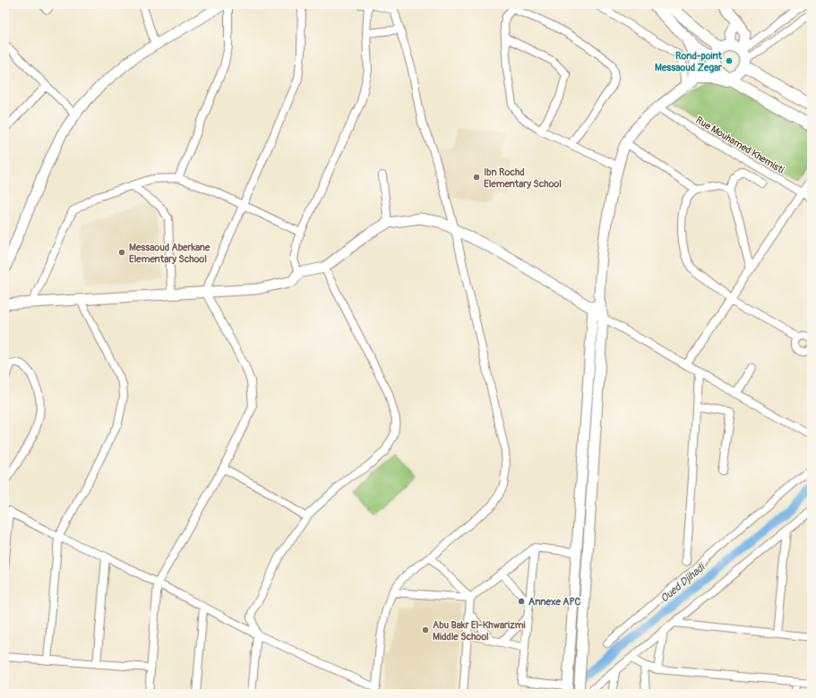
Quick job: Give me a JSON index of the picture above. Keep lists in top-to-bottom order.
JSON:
{
  "streets": {
    "street": ["Rue Mouhamed Khemisti"]
  },
  "water": ["Oued Djihadi"],
  "places": [
    "Rond-point Messaoud Zegar",
    "Ibn Rochd Elementary School",
    "Messaoud Aberkane Elementary School",
    "Annexe APC",
    "Abu Bakr El-Khwarizmi Middle School"
  ]
}
